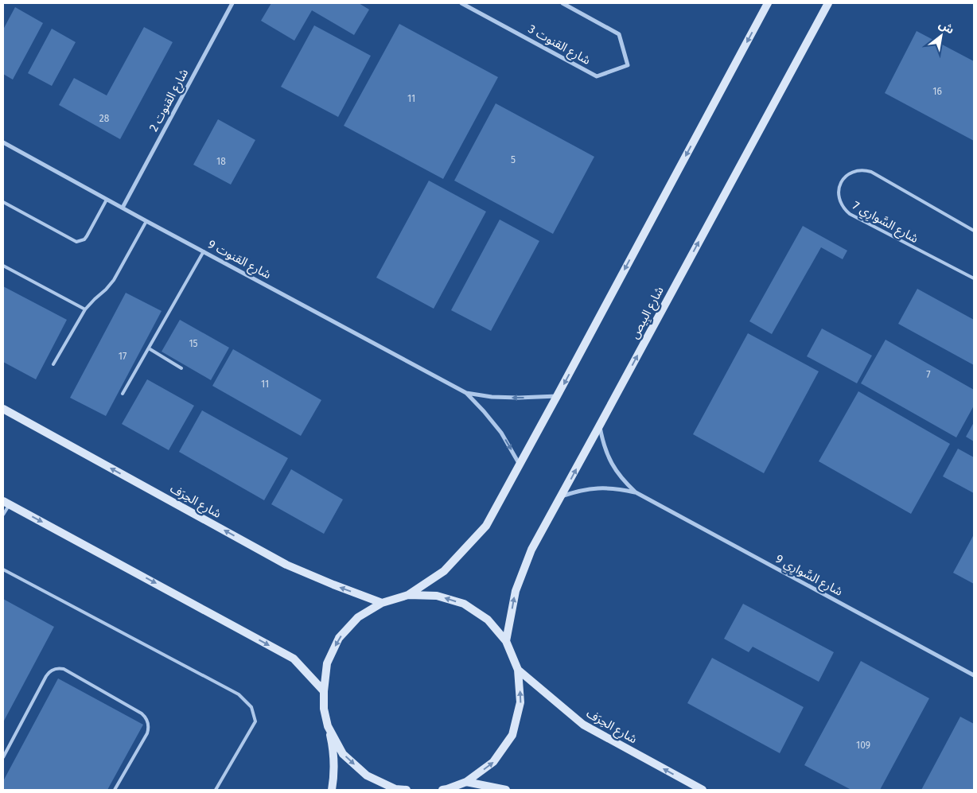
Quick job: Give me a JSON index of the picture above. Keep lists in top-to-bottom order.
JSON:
{
  "streets": {
    "street": [
      "شارع القنوت 3",
      "شارع القنوت 2",
      "شارع القنوت 9",
      "شارع البِيص",
      "شارع الحِرَف",
      "شارع السَّوارِي 9"
    ],
    "lane": ["شارع السَّوارِي 7"]
  },
  "crossings": [
    ["شارع القنوت 2", "شارع القنوت 9"],
    ["شارع البِيص", "شارع السَّوارِي 9"]
  ],
  "one_way": ["شارع الحِرَف"],
  "house_numbers": [
    "16",
    "11",
    "28",
    "5",
    "18",
    "15",
    "17",
    "7",
    "11",
    "109"
  ],
  "north": "top right"
}
